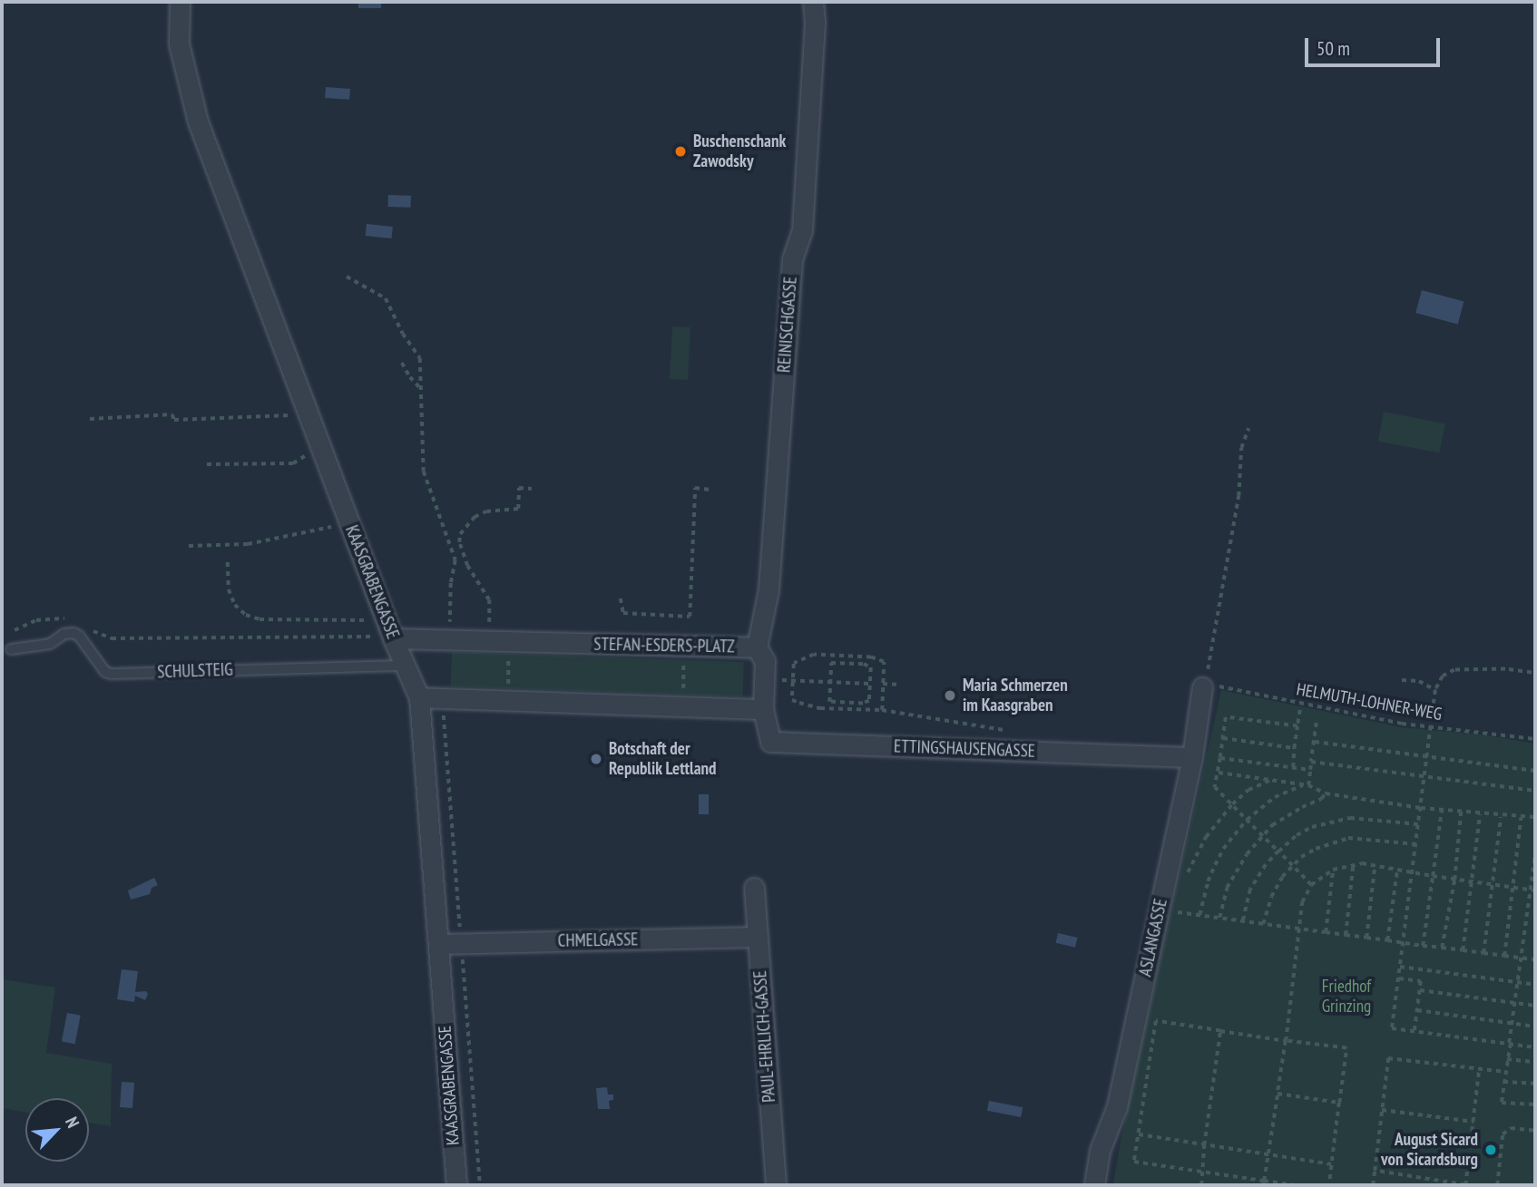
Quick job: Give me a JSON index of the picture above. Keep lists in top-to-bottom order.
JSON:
{
  "streets": {
    "street": [
      "REINISCHGASSE",
      "KAASGRABENGASSE",
      "STEFAN-ESDERS-PLATZ",
      "ETTINGSHAUSENGASSE",
      "ASLANGASSE",
      "CHMELGASSE",
      "PAUL-EHRLICH-GASSE"
    ],
    "lane": ["SCHULSTEIG"],
    "path": ["HELMUTH-LOHNER-WEG"]
  },
  "crossings": [
    ["REINISCHGASSE", "STEFAN-ESDERS-PLATZ"],
    ["KAASGRABENGASSE", "STEFAN-ESDERS-PLATZ"],
    ["KAASGRABENGASSE", "SCHULSTEIG"],
    ["KAASGRABENGASSE", "CHMELGASSE"],
    ["STEFAN-ESDERS-PLATZ", "ETTINGSHAUSENGASSE"],
    ["HELMUTH-LOHNER-WEG", "ASLANGASSE"],
    ["ETTINGSHAUSENGASSE", "ASLANGASSE"],
    ["CHMELGASSE", "PAUL-EHRLICH-GASSE"]
  ],
  "parks": ["Friedhof Grinzing"],
  "places": [
    "Buschenschank Zawodsky",
    "Maria Schmerzen im Kaasgraben",
    "Botschaft der Republik Lettland",
    "August Sicard von Sicardsburg"
  ],
  "scale_bar": "50 m",
  "north": "top right"
}
